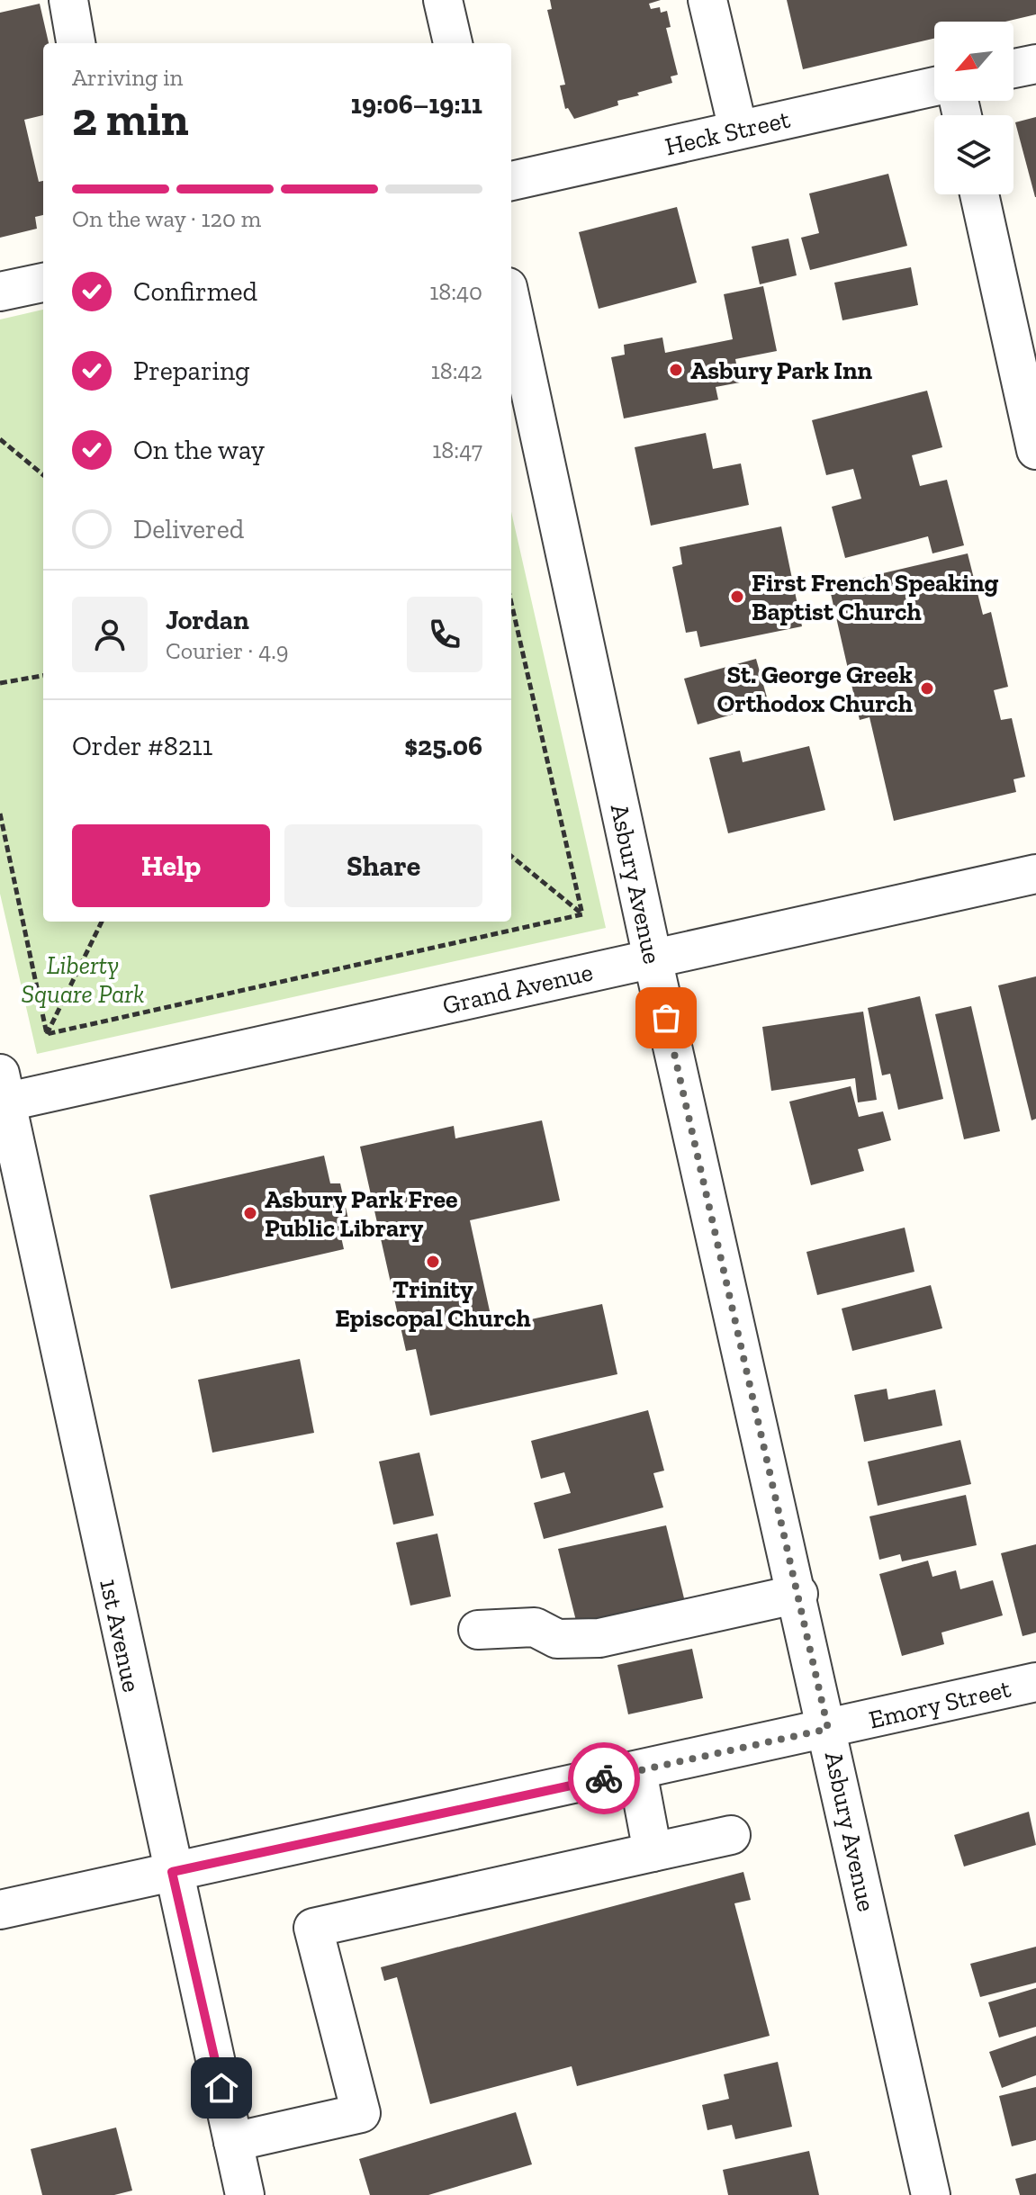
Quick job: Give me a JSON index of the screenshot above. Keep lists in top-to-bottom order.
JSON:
{
  "streets": {
    "street": [
      "Heck Street",
      "Asbury Avenue",
      "Grand Avenue",
      "1st Avenue",
      "Emory Street"
    ]
  },
  "crossings": [
    ["Asbury Avenue", "Grand Avenue"],
    ["Asbury Avenue", "Emory Street"],
    ["Grand Avenue", "1st Avenue"],
    ["1st Avenue", "Emory Street"]
  ],
  "parks": ["Liberty Square Park"],
  "places": [
    "Asbury Park Inn",
    "First French Speaking Baptist Church",
    "St. George Greek Orthodox Church",
    "Asbury Park Free Public Library",
    "Trinity Episcopal Church"
  ],
  "north": "bottom left",
  "page": {
    "heading": ["2 min", "Arriving in", "19:06–19:11"],
    "panel": [
      "Jordan",
      "Courier · 4.9",
      "Order #8211",
      "$25.06"
    ],
    "bar": "On the way · 120 m",
    "list": [
      ["Confirmed", "18:40"],
      ["Preparing", "18:42"],
      ["On the way", "18:47"],
      "Delivered"
    ],
    "buttons": ["Help", "Share"]
  }
}
